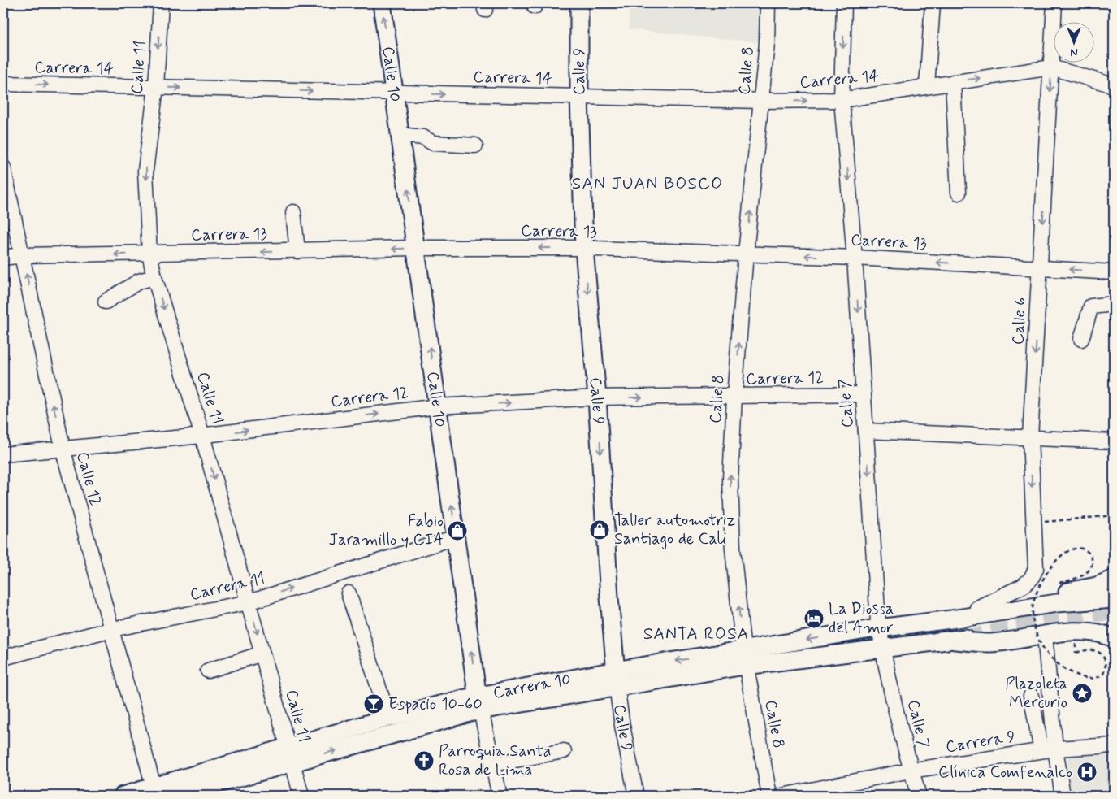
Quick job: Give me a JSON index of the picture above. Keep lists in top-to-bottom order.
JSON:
{
  "streets": {
    "main road": ["Calle 9", "Calle 10", "Carrera 10"],
    "street": [
      "Calle 11",
      "Carrera 14",
      "Calle 8",
      "Carrera 13",
      "Calle 6",
      "Carrera 12",
      "Calle 7",
      "Calle 12",
      "Carrera 11",
      "Carrera 9"
    ]
  },
  "crossings": [
    ["Calle 11", "Carrera 14"],
    ["Calle 11", "Carrera 13"],
    ["Calle 11", "Carrera 12"],
    ["Calle 11", "Carrera 11"],
    ["Calle 11", "Carrera 10"],
    ["Carrera 14", "Calle 8"],
    ["Carrera 14", "Calle 9"],
    ["Carrera 14", "Calle 10"],
    ["Carrera 14", "Calle 6"],
    ["Carrera 14", "Calle 7"],
    ["Calle 8", "Carrera 13"],
    ["Calle 8", "Carrera 12"],
    ["Calle 8", "Carrera 10"],
    ["Calle 9", "Carrera 13"],
    ["Calle 9", "Carrera 12"],
    ["Calle 9", "Carrera 10"],
    ["Calle 10", "Carrera 13"],
    ["Calle 10", "Carrera 12"],
    ["Calle 10", "Carrera 11"],
    ["Calle 10", "Carrera 10"],
    ["Carrera 13", "Calle 6"],
    ["Carrera 13", "Calle 7"],
    ["Carrera 13", "Calle 12"],
    ["Carrera 12", "Calle 7"],
    ["Carrera 12", "Calle 12"],
    ["Calle 7", "Carrera 10"],
    ["Calle 7", "Carrera 9"],
    ["Calle 12", "Carrera 11"],
    ["Calle 12", "Carrera 10"]
  ],
  "one_way": [
    "Calle 11",
    "Carrera 14",
    "Calle 8",
    "Calle 9",
    "Calle 10",
    "Carrera 13",
    "Calle 6",
    "Carrera 12",
    "Carrera 11"
  ],
  "districts": ["SAN JUAN BOSCO", "SANTA ROSA"],
  "places": {
    "shop": ["Taller automotriz Santiago de Cali", "Fabio Jaramillo y CIA"],
    "hotel": ["La Diossa del Amor"],
    "place": ["Plazoleta Mercurio"],
    "bar": ["Espacio 10-60"],
    "church": ["Parroquia Santa Rosa de Lima"],
    "hospital": ["Clínica Comfenalco"]
  },
  "north": "bottom"
}
